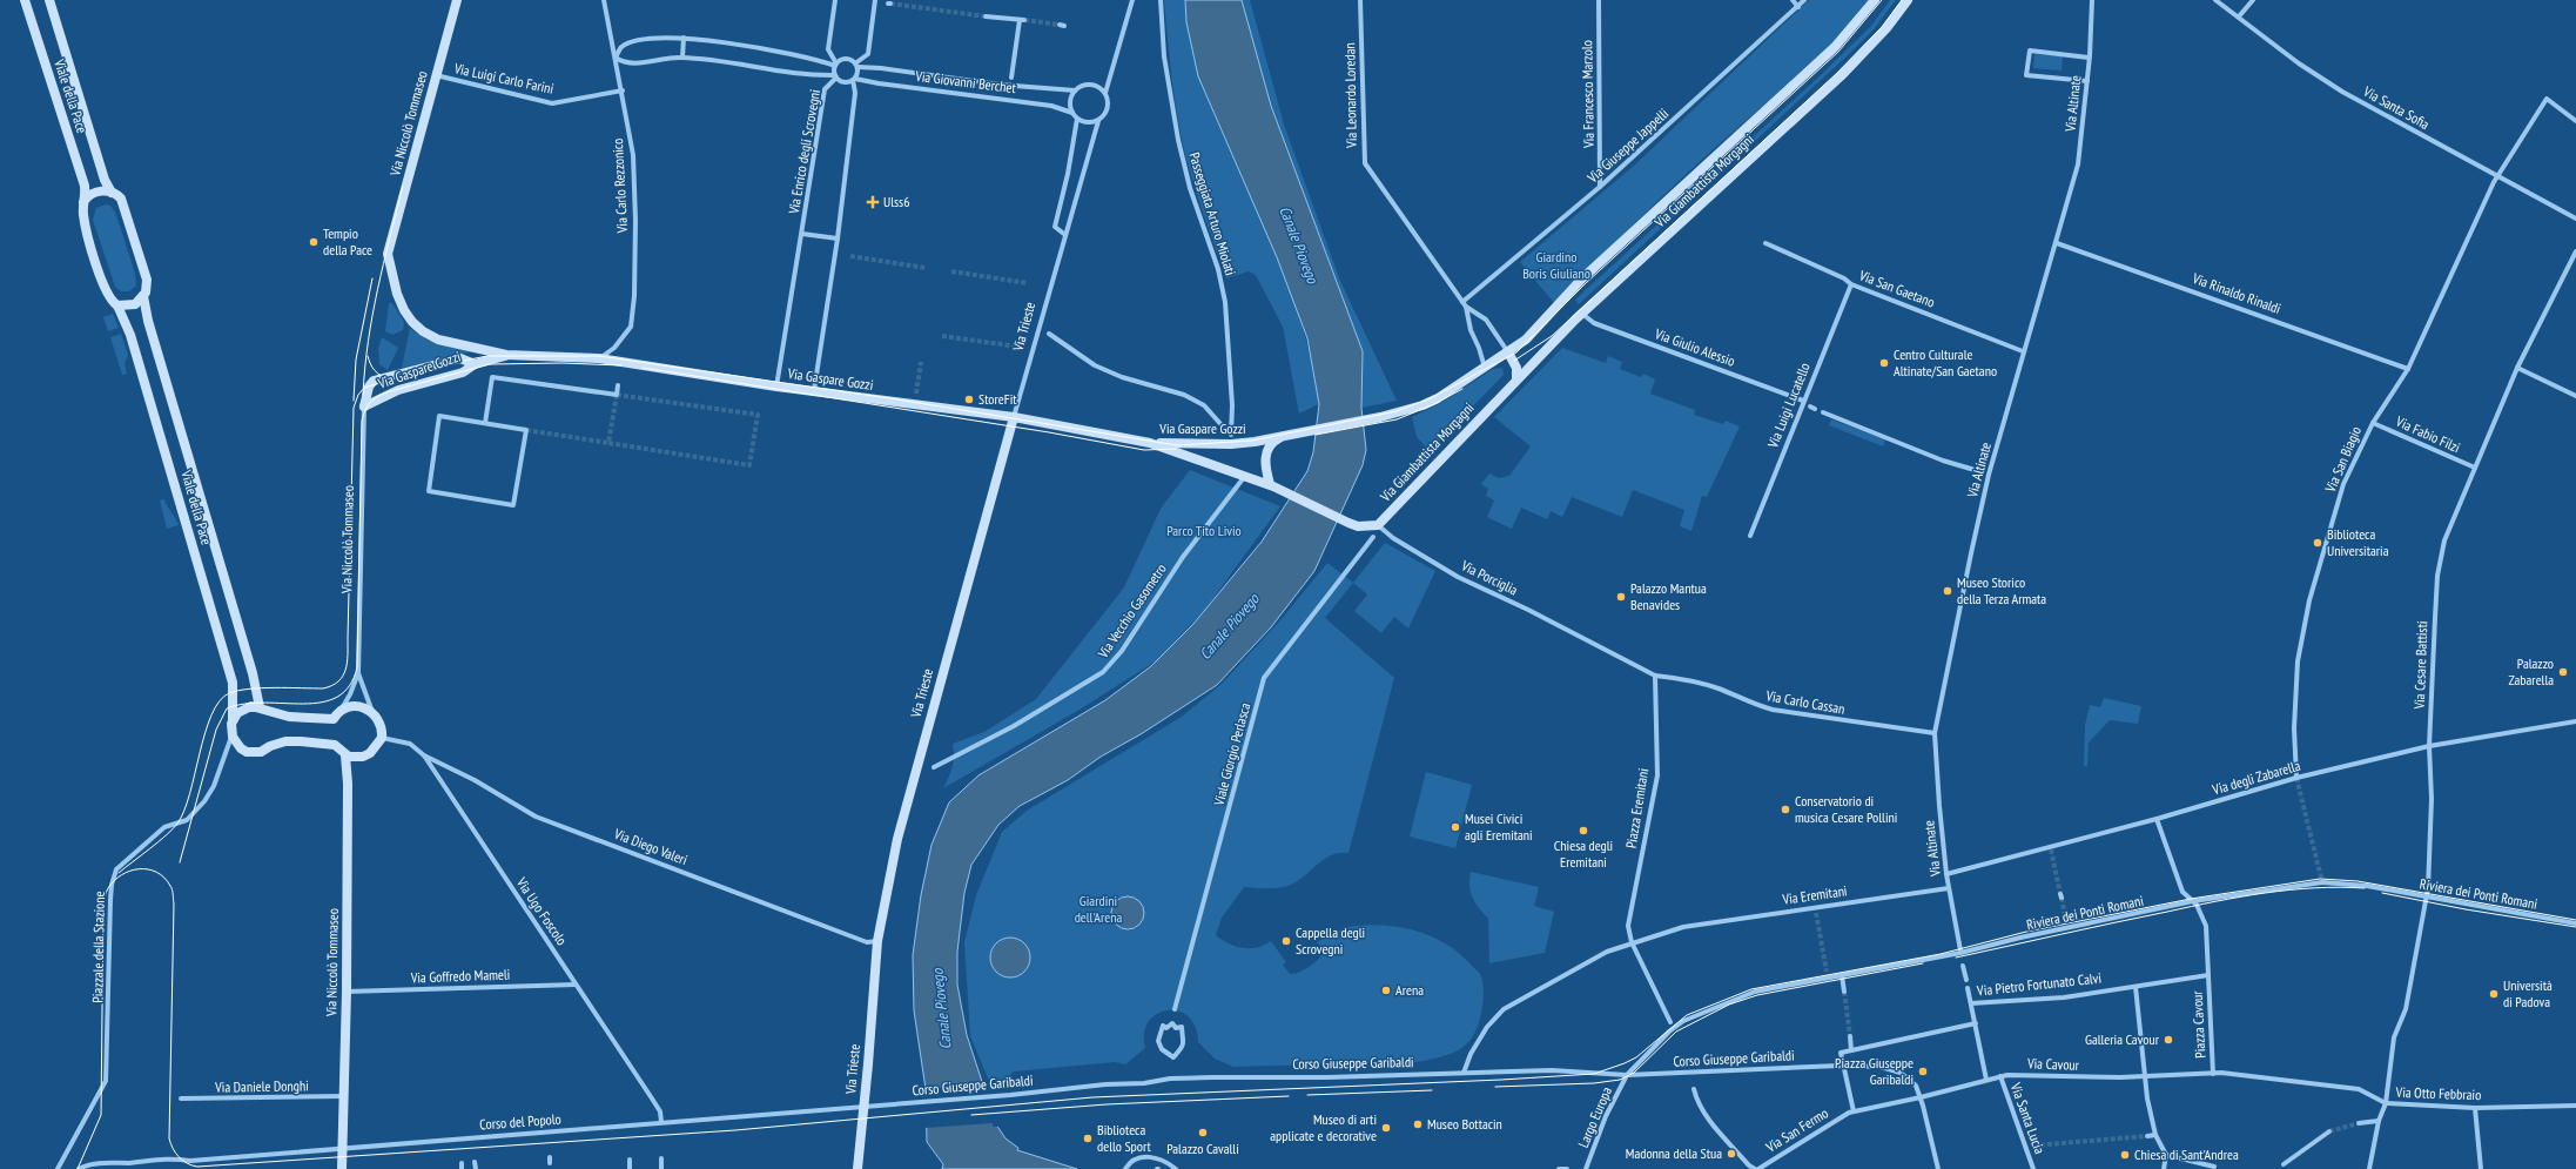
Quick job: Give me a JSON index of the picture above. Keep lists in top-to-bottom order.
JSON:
{
  "streets": {
    "street": [
      "Via Luigi Carlo Farini",
      "Via Giovanni Berchet",
      "Via Francesco Marzolo",
      "Via Leonardo Loredan",
      "Viale della Pace",
      "Via Altinate",
      "Via Santa Sofia",
      "Via Niccolò Tommaseo",
      "Via Giuseppe Jappelli",
      "Via Enrico degli Scrovegni",
      "Via Giambattista Morgagni",
      "Via Carlo Rezzonico",
      "Passeggiata Arturo Miolati",
      "Via San Gaetano",
      "Via Rinaldo Rinaldi",
      "Via Trieste",
      "Via Giulio Alessio",
      "Via Gaspare Gozzi",
      "Via Luigi Lucatello",
      "Via Fabio Filzi",
      "Via San Biagio",
      "Via Porciglia",
      "Via Vecchio Gasometro",
      "Via Cesare Battisti",
      "Via Carlo Cassan",
      "Viale Giorgio Perlasca",
      "Via degli Zabarella",
      "Piazza Eremitani",
      "Via Diego Valeri",
      "Riviera dei Ponti Romani",
      "Via Eremitani",
      "Via Ugo Foscolo",
      "Piazzale della Stazione",
      "Via Goffredo Mameli",
      "Via Pietro Fortunato Calvi",
      "Piazza Cavour",
      "Corso Giuseppe Garibaldi",
      "Via Cavour",
      "Via Daniele Donghi",
      "Via Otto Febbraio",
      "Largo Europa",
      "Via Santa Lucia",
      "Corso del Popolo",
      "Via San Fermo"
    ]
  },
  "crossings": [
    ["Via Luigi Carlo Farini", "Via Niccolò Tommaseo"],
    ["Via Luigi Carlo Farini", "Via Carlo Rezzonico"],
    ["Via Giovanni Berchet", "Via Enrico degli Scrovegni"],
    ["Via Giovanni Berchet", "Via Trieste"],
    ["Via Francesco Marzolo", "Via Giuseppe Jappelli"],
    ["Via Leonardo Loredan", "Via Giuseppe Jappelli"],
    ["Viale della Pace", "Piazzale della Stazione"],
    ["Via Altinate", "Via San Gaetano"],
    ["Via Altinate", "Via Rinaldo Rinaldi"],
    ["Via Altinate", "Via Carlo Cassan"],
    ["Via Altinate", "Via degli Zabarella"],
    ["Via Altinate", "Via Eremitani"],
    ["Via Santa Sofia", "Via San Biagio"],
    ["Via Niccolò Tommaseo", "Via Gaspare Gozzi"],
    ["Via Niccolò Tommaseo", "Via Goffredo Mameli"],
    ["Via Niccolò Tommaseo", "Via Daniele Donghi"],
    ["Via Niccolò Tommaseo", "Corso del Popolo"],
    ["Via Enrico degli Scrovegni", "Via Gaspare Gozzi"],
    ["Via Giambattista Morgagni", "Via Giulio Alessio"],
    ["Via Giambattista Morgagni", "Via Gaspare Gozzi"],
    ["Via Giambattista Morgagni", "Via Porciglia"],
    ["Via Carlo Rezzonico", "Via Gaspare Gozzi"],
    ["Via San Gaetano", "Via Luigi Lucatello"],
    ["Via Rinaldo Rinaldi", "Via San Biagio"],
    ["Via Trieste", "Via Gaspare Gozzi"],
    ["Via Trieste", "Via Diego Valeri"],
    ["Via Trieste", "Corso Giuseppe Garibaldi"],
    ["Via Trieste", "Corso del Popolo"],
    ["Via Giulio Alessio", "Via Luigi Lucatello"],
    ["Via Gaspare Gozzi", "Via Porciglia"],
    ["Via Gaspare Gozzi", "Via Vecchio Gasometro"],
    ["Via Fabio Filzi", "Via San Biagio"],
    ["Via Fabio Filzi", "Via Cesare Battisti"],
    ["Via San Biagio", "Via degli Zabarella"],
    ["Via Porciglia", "Via Carlo Cassan"],
    ["Via Porciglia", "Piazza Eremitani"],
    ["Via Cesare Battisti", "Via degli Zabarella"],
    ["Via Cesare Battisti", "Riviera dei Ponti Romani"],
    ["Via Cesare Battisti", "Via Otto Febbraio"],
    ["Via Carlo Cassan", "Piazza Eremitani"],
    ["Via degli Zabarella", "Piazza Cavour"],
    ["Piazza Eremitani", "Via Eremitani"],
    ["Via Diego Valeri", "Via Ugo Foscolo"],
    ["Riviera dei Ponti Romani", "Piazza Cavour"],
    ["Riviera dei Ponti Romani", "Corso Giuseppe Garibaldi"],
    ["Riviera dei Ponti Romani", "Largo Europa"],
    ["Via Ugo Foscolo", "Via Goffredo Mameli"],
    ["Via Ugo Foscolo", "Corso del Popolo"],
    ["Via Pietro Fortunato Calvi", "Piazza Cavour"],
    ["Piazza Cavour", "Via Cavour"],
    ["Piazza Cavour", "Via Otto Febbraio"],
    ["Corso Giuseppe Garibaldi", "Largo Europa"],
    ["Corso Giuseppe Garibaldi", "Corso del Popolo"],
    ["Via Cavour", "Via Santa Lucia"]
  ],
  "water": ["Canale Piovego"],
  "parks": ["Giardino Boris Giuliano", "Parco Tito Livio", "Giardini dell'Arena"],
  "places": {
    "health": ["Ulss6"],
    "other": [
      "Tempio della Pace",
      "Centro Culturale Altinate/San Gaetano",
      "StoreFit",
      "Biblioteca Universitaria",
      "Museo Storico della Terza Armata",
      "Palazzo Mantua Benavides",
      "Palazzo Zabarella",
      "Conservatorio di musica Cesare Pollini",
      "Musei Civici agli Eremitani",
      "Chiesa degli Eremitani",
      "Cappella degli Scrovegni",
      "Arena",
      "Università di Padova",
      "Galleria Cavour",
      "Piazza Giuseppe Garibaldi",
      "Museo Bottacin",
      "Museo di arti applicate e decorative",
      "Palazzo Cavalli",
      "Biblioteca dello Sport",
      "Madonna della Stua",
      "Chiesa di Sant'Andrea"
    ]
  }
}
